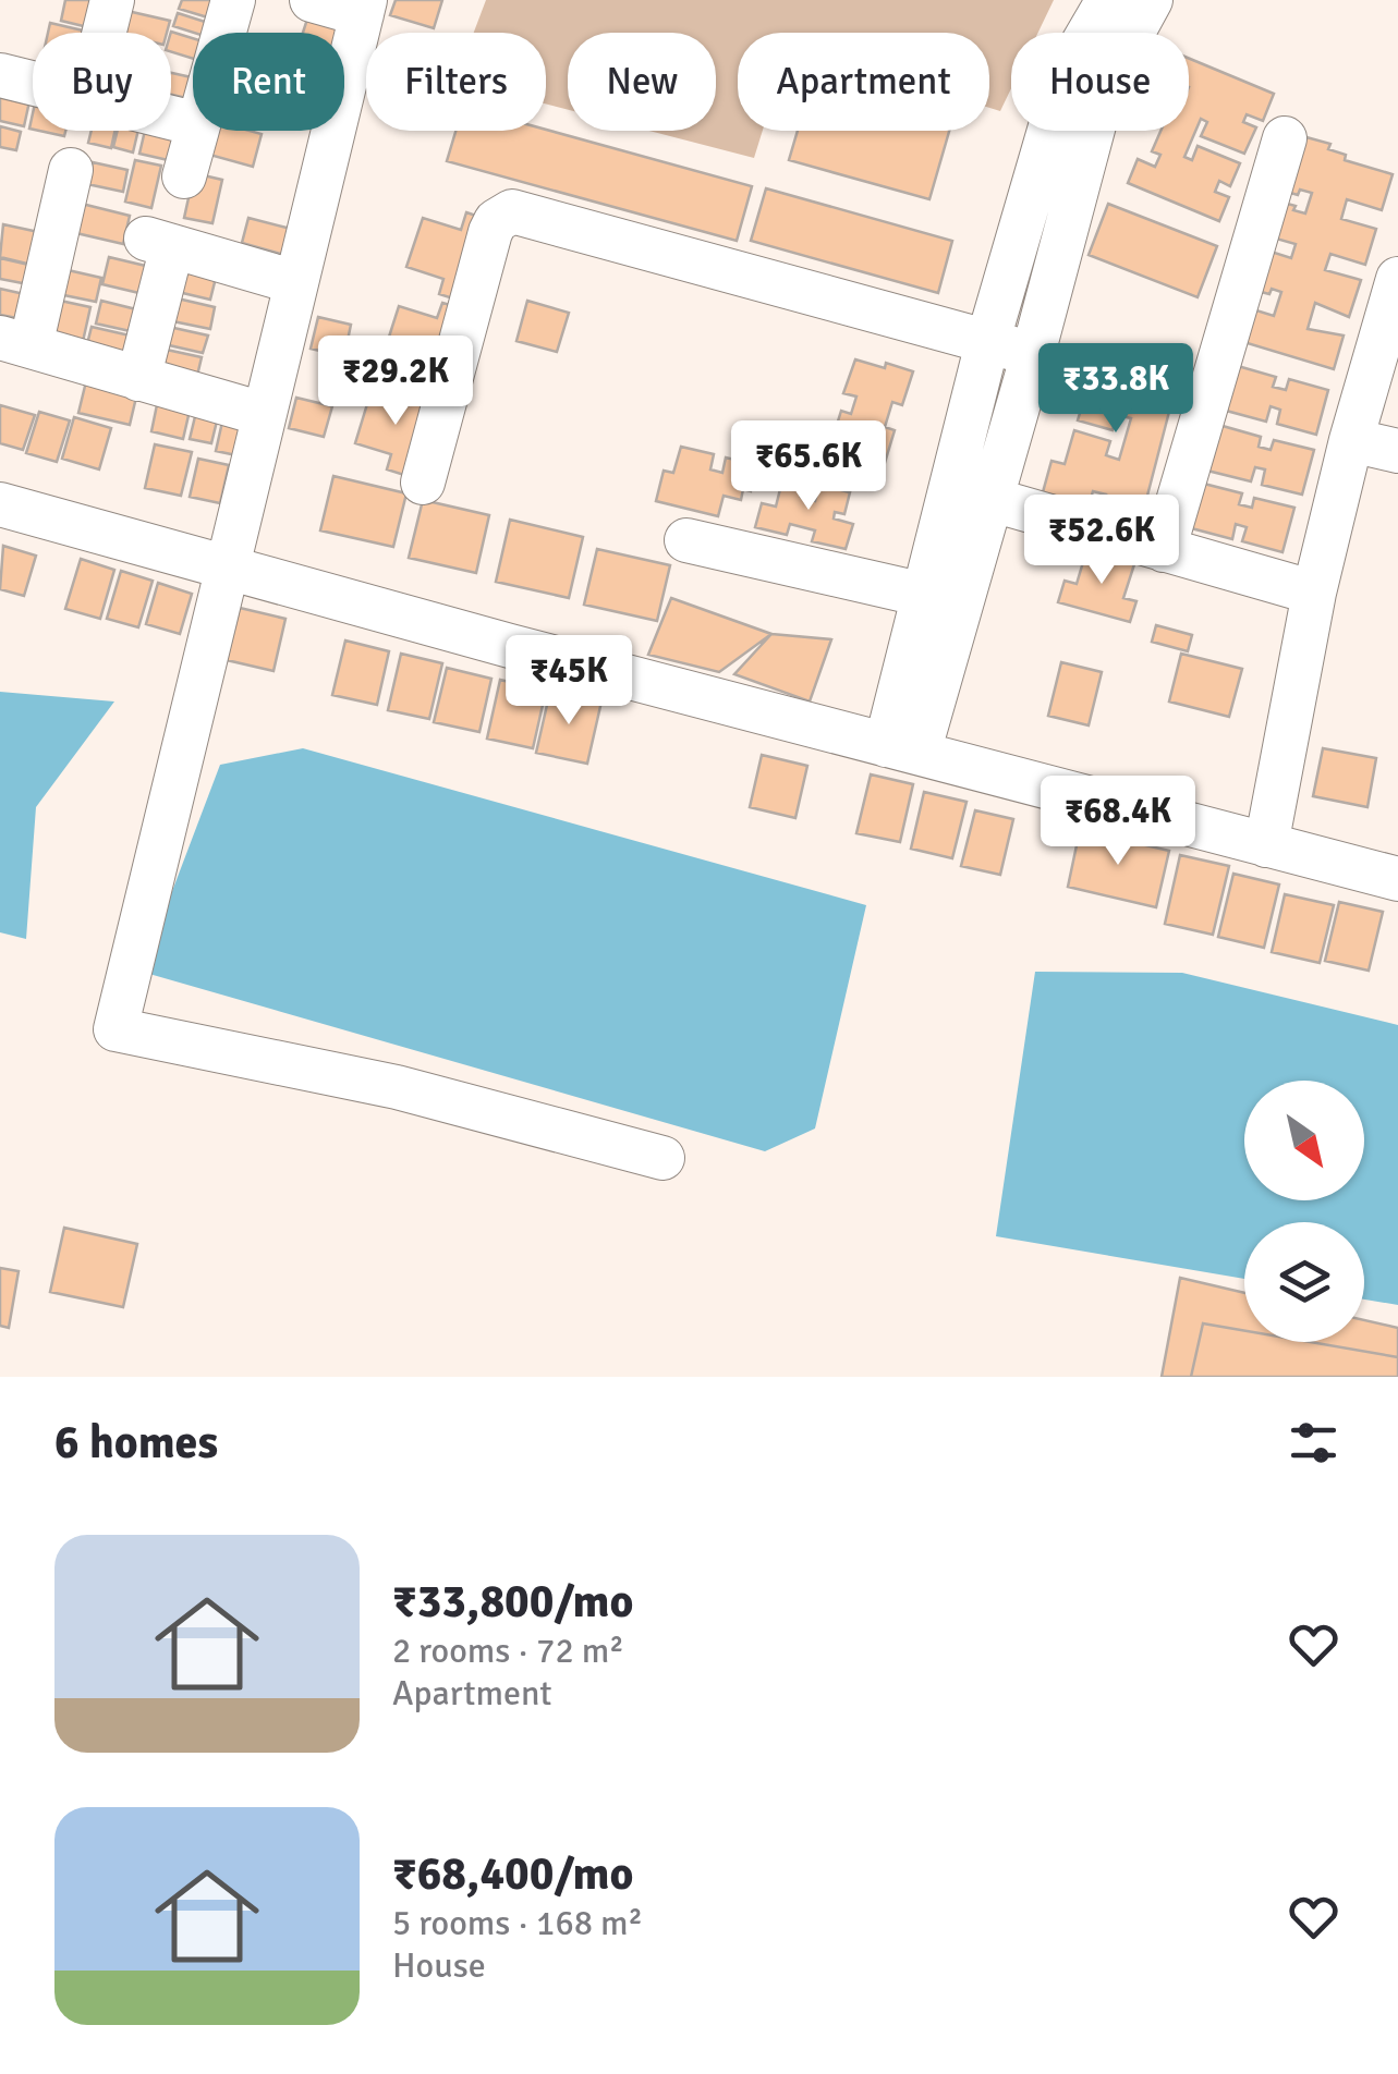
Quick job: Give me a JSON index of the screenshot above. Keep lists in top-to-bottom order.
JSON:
{
  "north": "bottom right",
  "page": {
    "chip": [
      "Buy",
      "Rent",
      "Filters",
      "New",
      "Apartment",
      "House"
    ],
    "price": [
      "₹29.2K",
      "₹33.8K",
      "₹65.6K",
      "₹52.6K",
      "₹45K",
      "₹68.4K"
    ],
    "heading": "6 homes",
    "list": [
      {
        "name": "₹33,800/mo",
        "note": "2 rooms · 72 m² · Apartment"
      },
      {
        "name": "₹68,400/mo",
        "note": "5 rooms · 168 m² · House"
      }
    ]
  }
}
